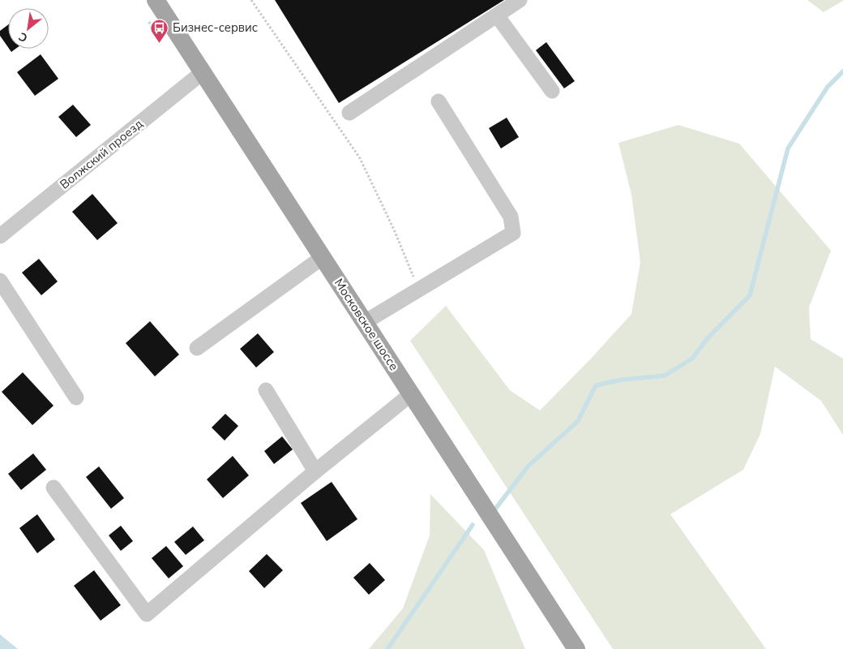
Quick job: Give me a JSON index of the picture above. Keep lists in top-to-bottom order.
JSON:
{
  "streets": {
    "main road": ["Московское шоссе"],
    "street": ["Волжский проезд"]
  },
  "crossings": [
    ["Волжский проезд", "Московское шоссе"]
  ],
  "places": {
    "bus stop": ["Бизнес-сервис"]
  },
  "north": "bottom left"
}
